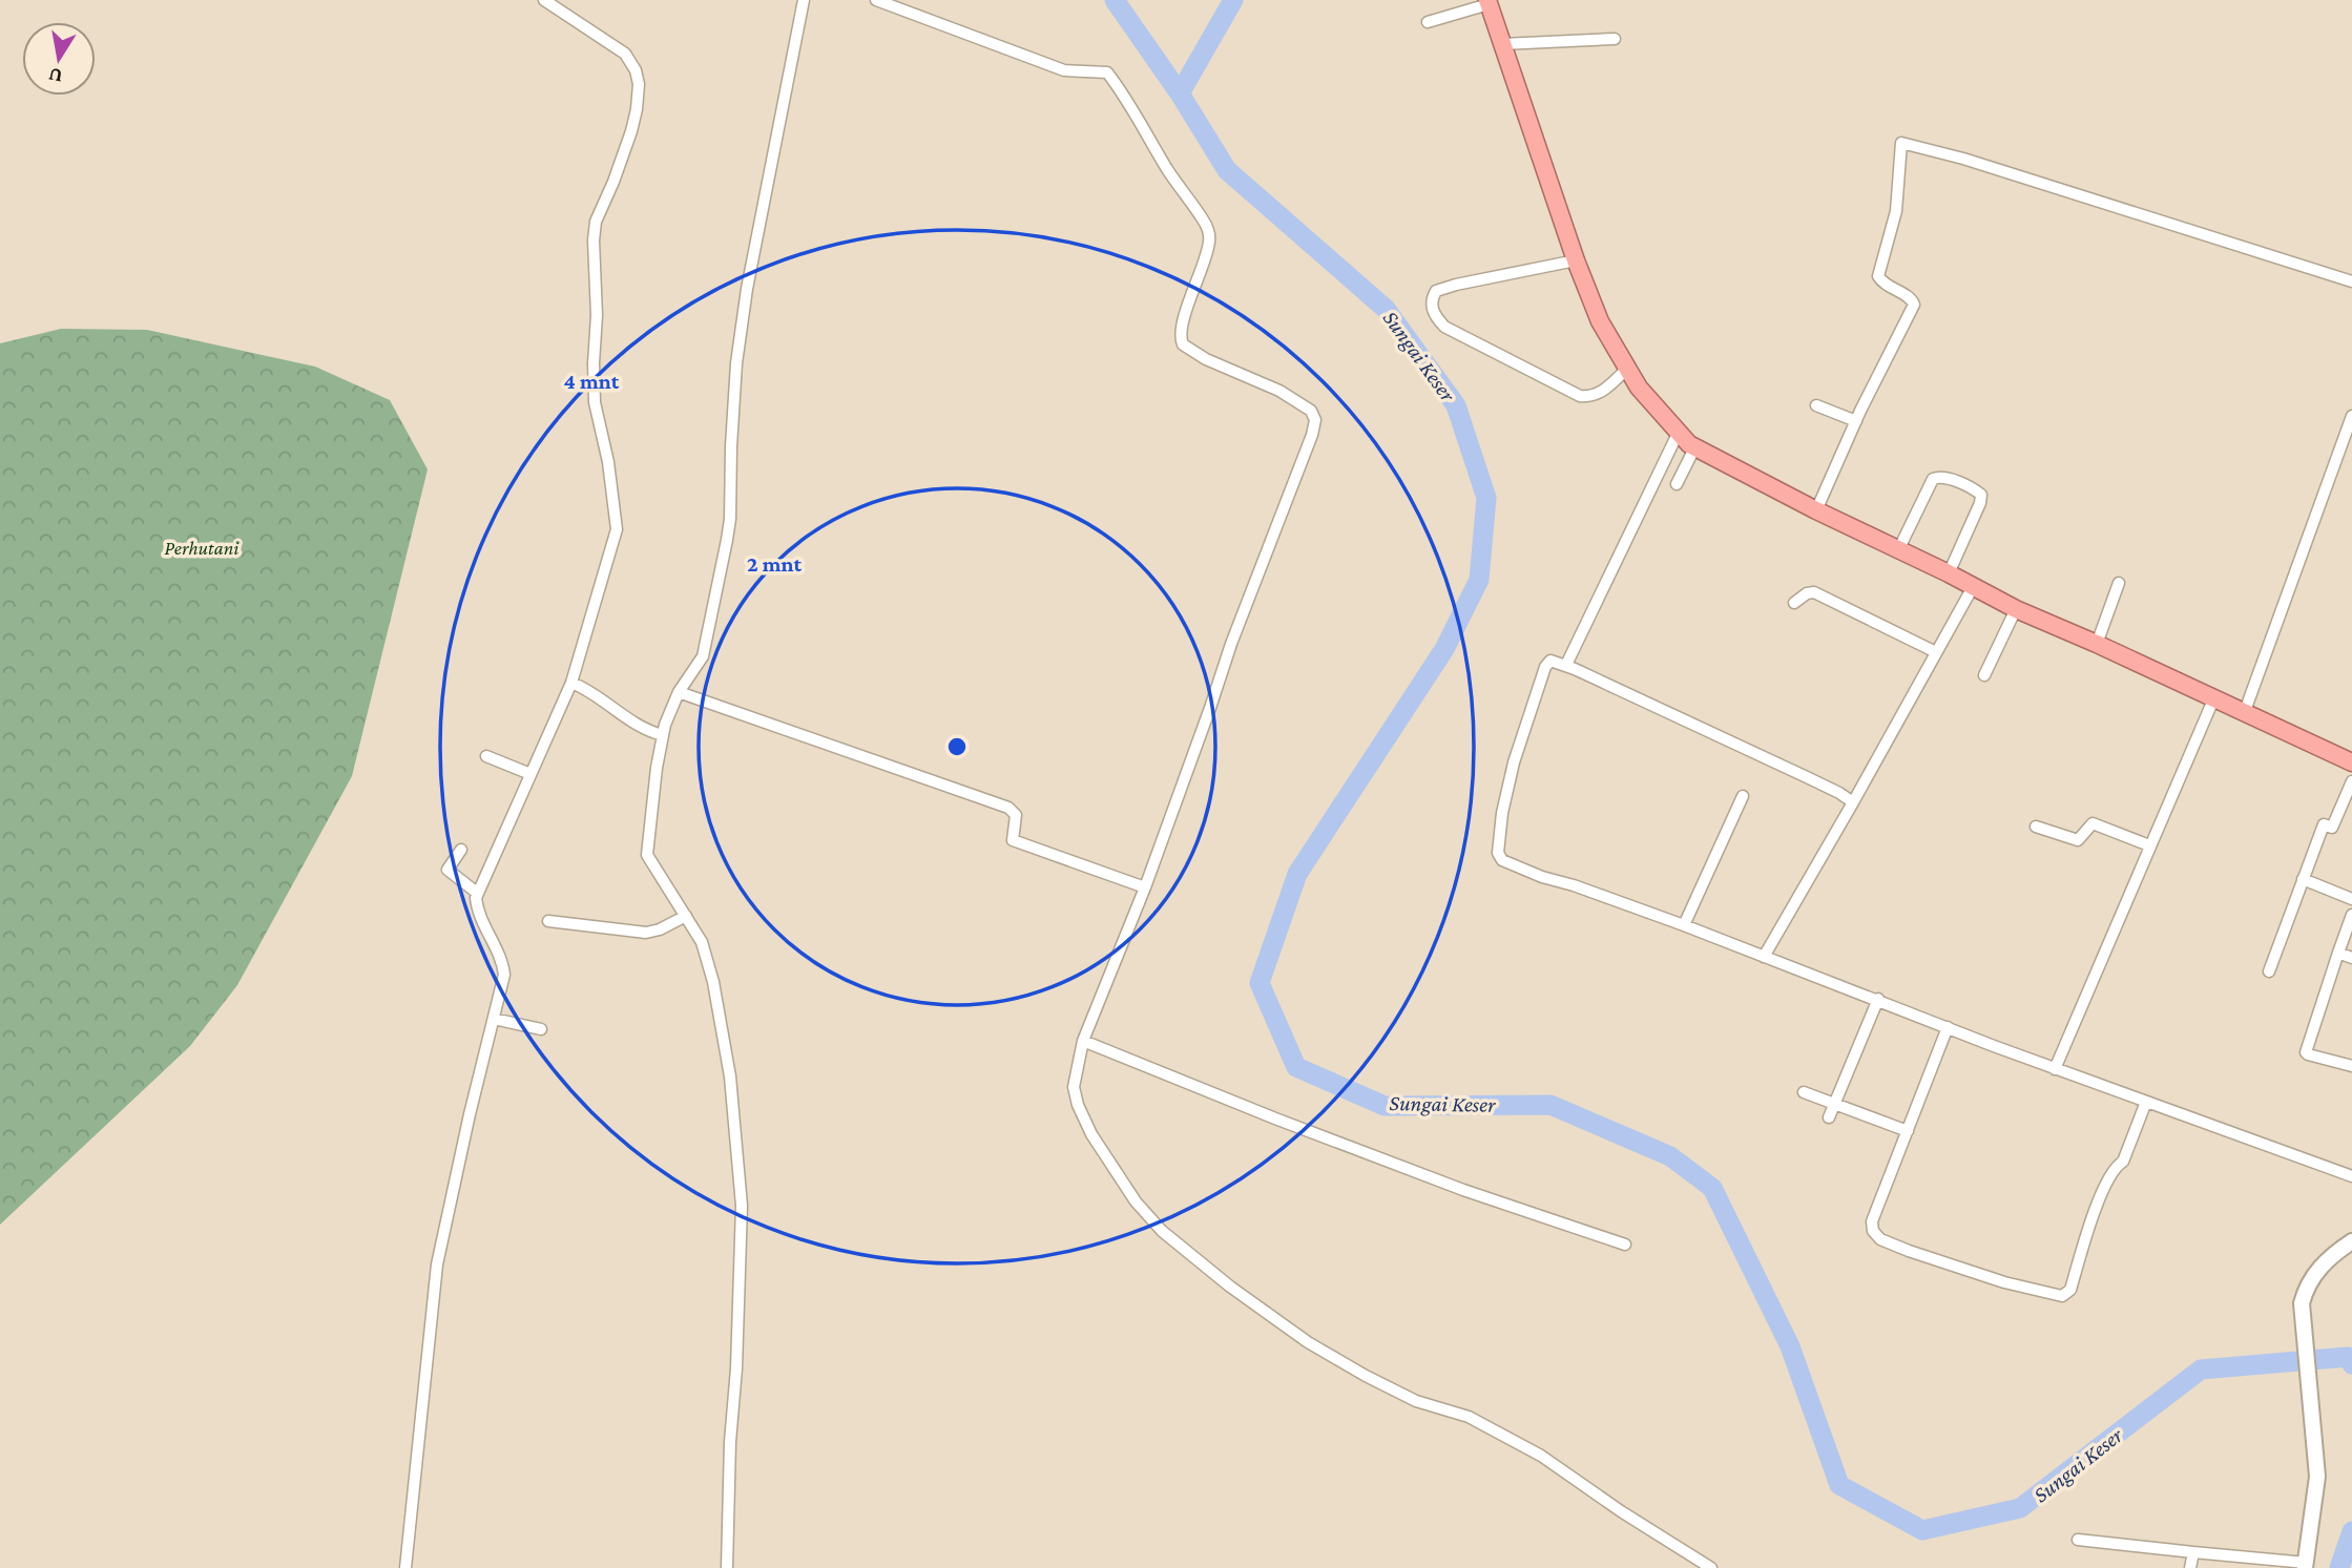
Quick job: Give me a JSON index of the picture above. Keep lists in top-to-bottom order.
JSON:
{
  "water": ["Sungai Keser"],
  "parks": ["Perhutani"],
  "north": "bottom",
  "rings": ["4 mnt", "2 mnt"]
}
